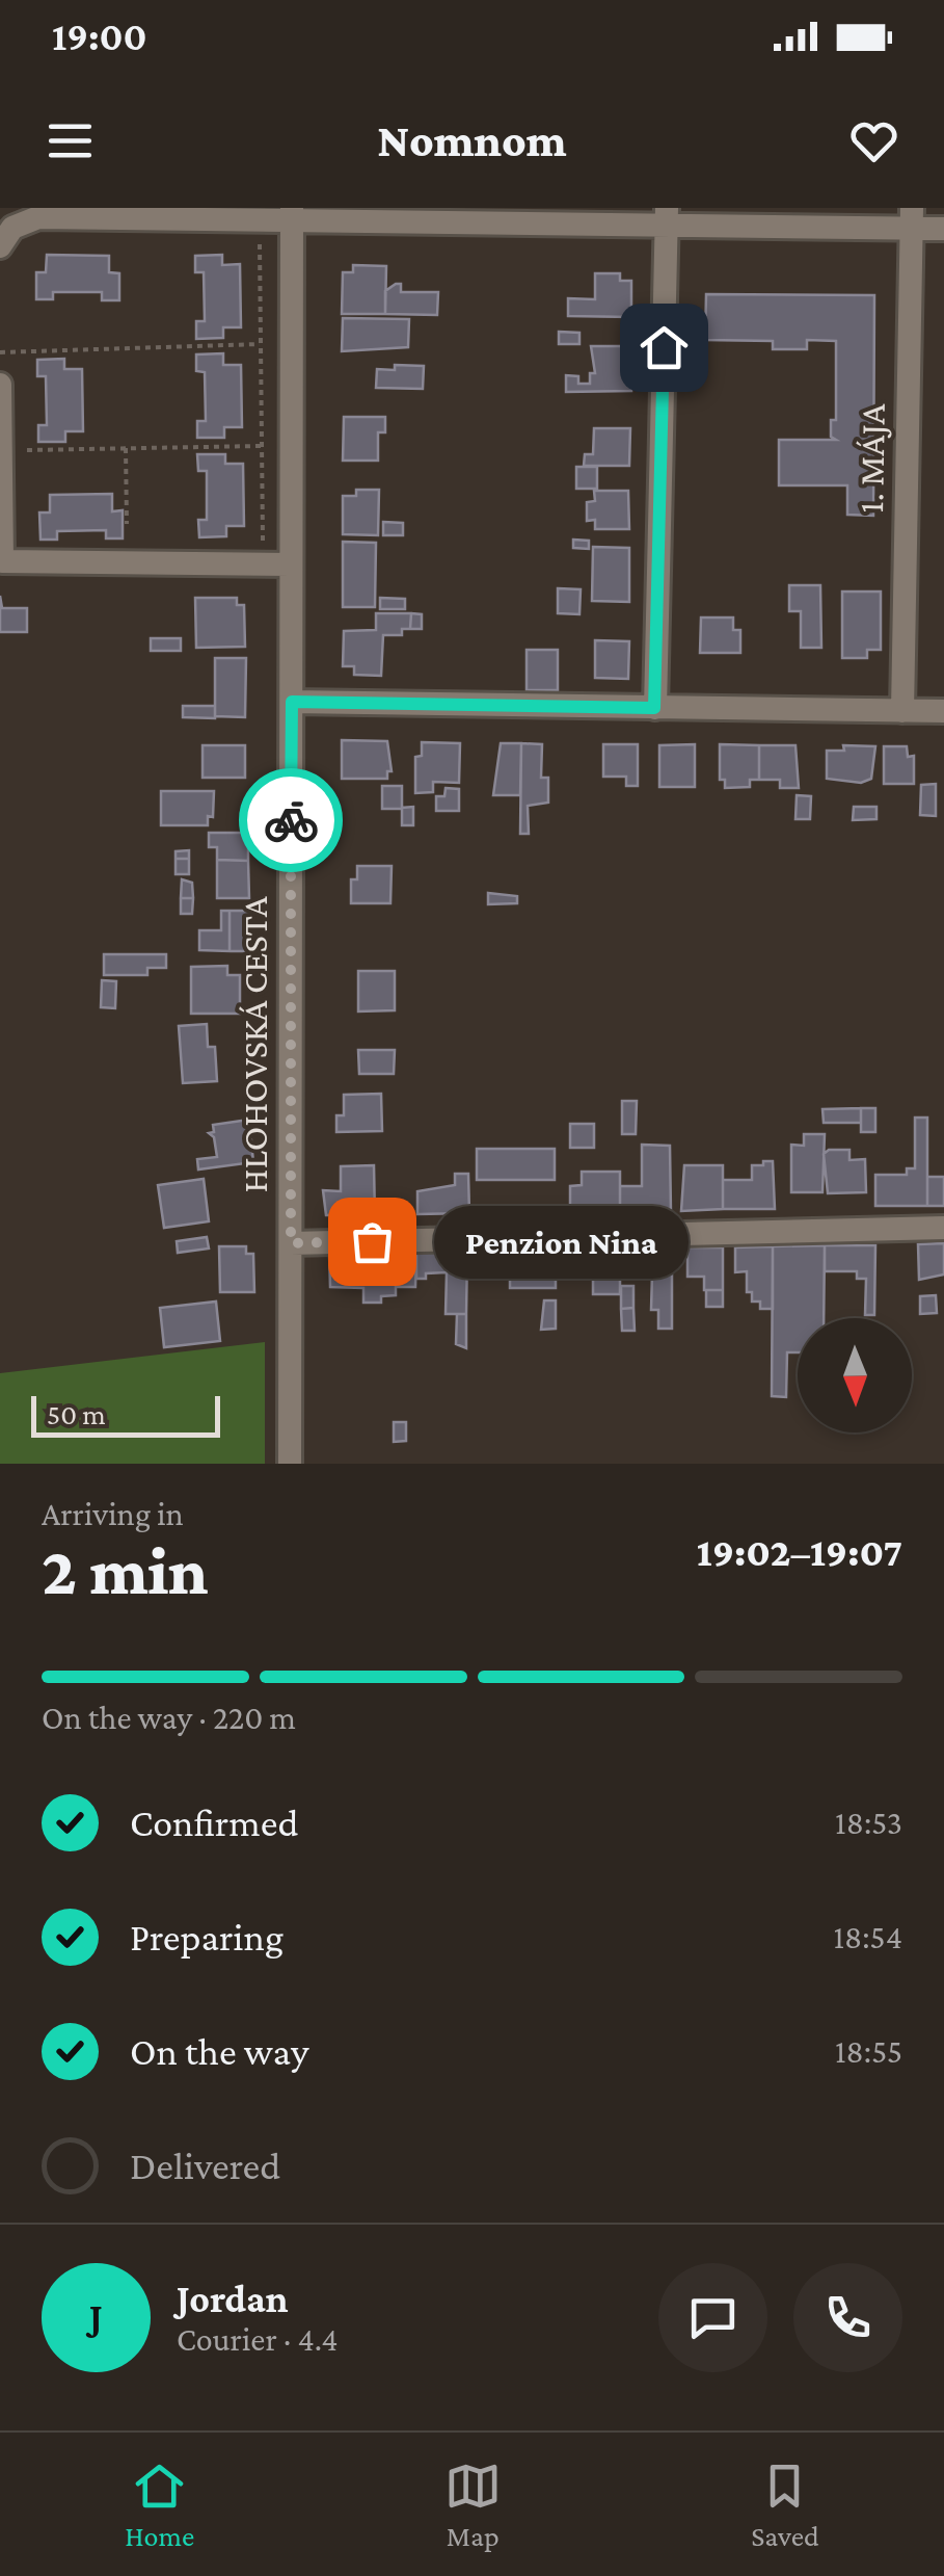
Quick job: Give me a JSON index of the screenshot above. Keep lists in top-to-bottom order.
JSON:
{
  "streets": {
    "street": ["1. MÁJA", "HLOHOVSKÁ CESTA"]
  },
  "places": ["Penzion Nina"],
  "scale_bar": "50 m",
  "north": "bottom",
  "page": {
    "status": "19:00",
    "header": "Nomnom",
    "bubble": "Penzion Nina",
    "scale": "50 m",
    "heading": ["2 min", "Arriving in", "19:02–19:07"],
    "panel": ["Jordan", "Courier · 4.4"],
    "bar": "On the way · 220 m",
    "list": [
      ["Confirmed", "18:53"],
      ["Preparing", "18:54"],
      ["On the way", "18:55"],
      "Delivered"
    ],
    "round": "J",
    "tabs": ["Home", "Map", "Saved"]
  }
}
